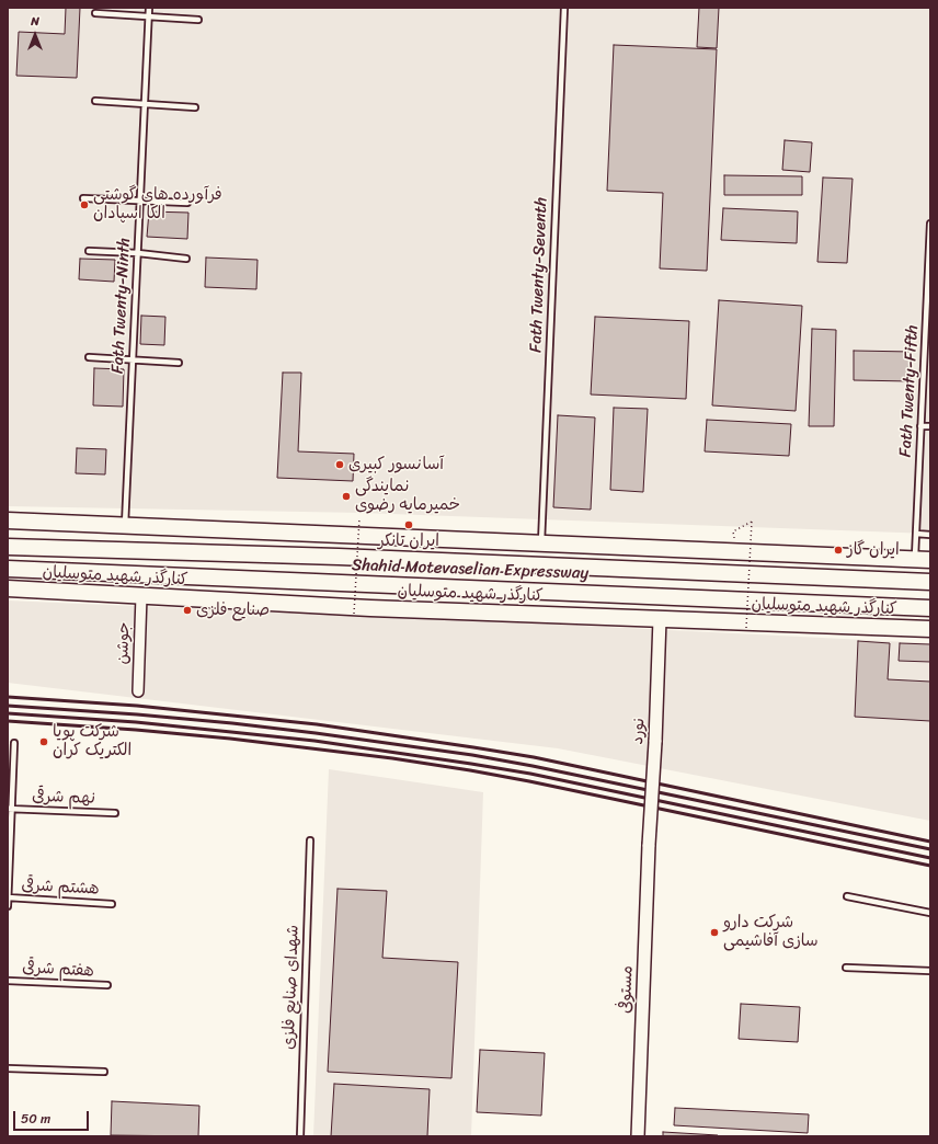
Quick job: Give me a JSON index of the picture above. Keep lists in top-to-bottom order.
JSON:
{
  "streets": {
    "main road": ["Shahid Motevaselian Expressway", "کنارگذر شهید متوسلیان"],
    "street": ["جوشن", "نورد", "مستوفی"],
    "lane": [
      "Fath Twenty-Seventh",
      "Fath Twenty-Ninth",
      "Fath Twenty-Fifth",
      "نهم شرقی",
      "هشتم شرقی",
      "هفتم شرقی",
      "شهدای صنایع فلزی"
    ]
  },
  "crossings": [
    ["کنارگذر شهید متوسلیان", "جوشن"],
    ["کنارگذر شهید متوسلیان", "نورد"],
    ["نورد", "مستوفی"]
  ],
  "places": [
    "فرآورده های گوشتی الکا اسپادان",
    "آسانسور کبیری",
    "نمایندگی خمیرمایه رضوی",
    "ایران تانکر",
    "ایران گاز",
    "صنایع فلزی",
    "شرکت پویا الکتریک کران",
    "شرکت دارو سازی آفاشیمی"
  ],
  "scale_bar": "50 m",
  "north": "top"
}
